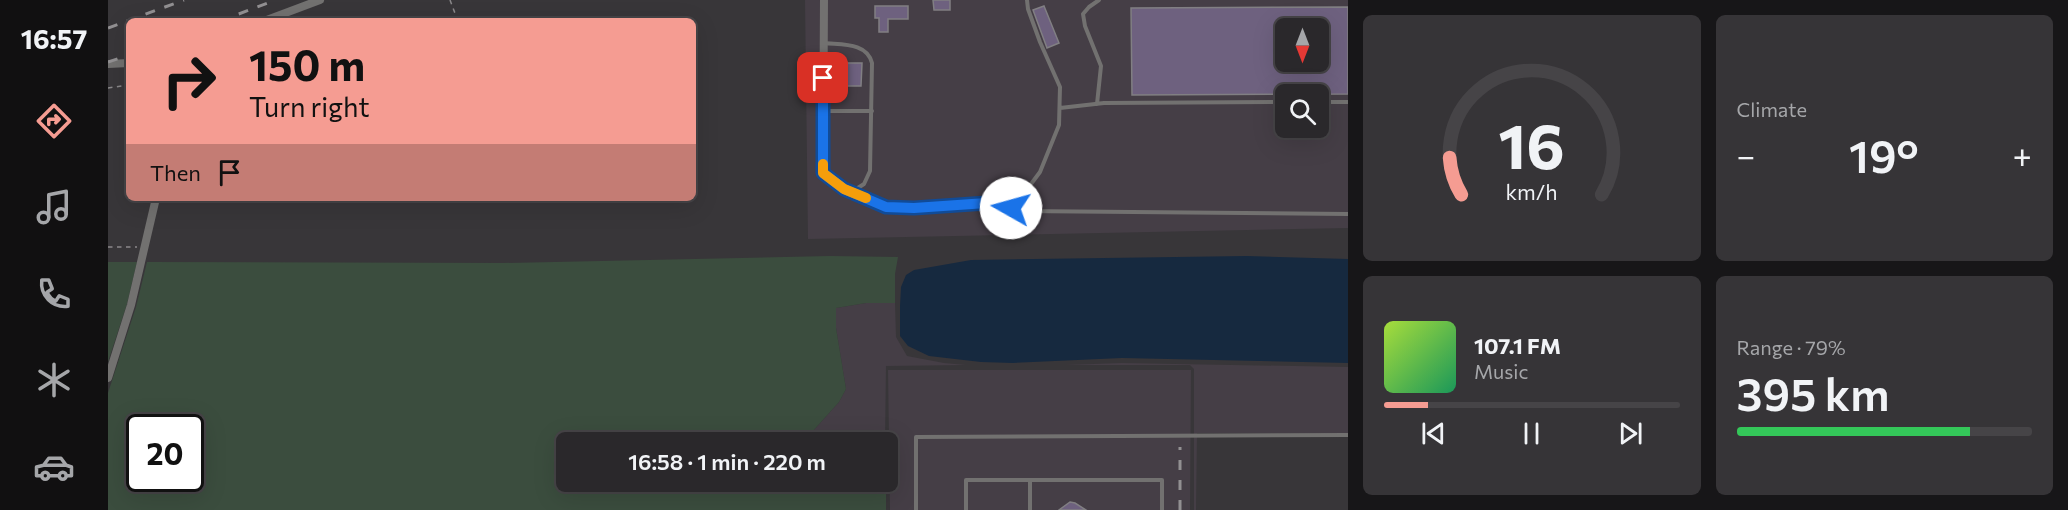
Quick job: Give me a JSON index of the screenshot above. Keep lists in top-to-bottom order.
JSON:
{
  "north": "bottom",
  "page": {
    "tabs": "16:57",
    "tile": [
      "Climate",
      ["Range · 79%", "395 km"]
    ],
    "turn": ["150 m", "Turn right"],
    "heat": ["−", "19°", "+"],
    "then": "Then",
    "song": ["107.1 FM", "Music"],
    "limit": "20",
    "trip": "16:58 · 1 min · 220 m",
    "gauge": ["16", "km/h"]
  }
}
